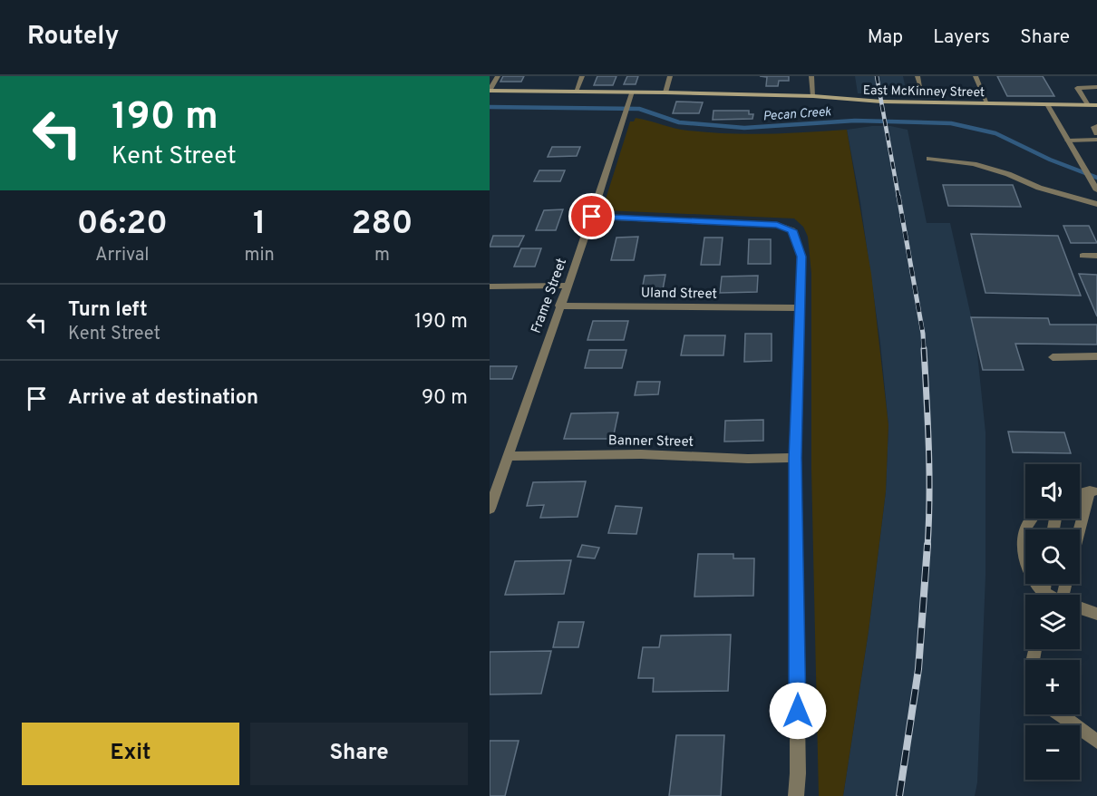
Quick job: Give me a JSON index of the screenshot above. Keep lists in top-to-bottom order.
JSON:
{
  "streets": {
    "main road": ["East McKinney Street"],
    "street": ["Uland Street", "Frame Street", "Banner Street"]
  },
  "crossings": [
    ["East McKinney Street", "Frame Street"],
    ["Uland Street", "Frame Street"],
    ["Frame Street", "Banner Street"]
  ],
  "water": ["Pecan Creek"],
  "page": {
    "header": "Routely",
    "nav": ["Map", "Layers", "Share"],
    "turn": ["190 m", "Kent Street"],
    "eta": [
      "06:20",
      "Arrival",
      "1",
      "min",
      "280",
      "m"
    ],
    "list": [
      {
        "name": "Turn left",
        "note": "Kent Street",
        "value": "190 m"
      },
      {
        "name": "Arrive at destination",
        "value": "90 m"
      }
    ],
    "map_buttons": ["+", "−"],
    "buttons": ["Exit", "Share"]
  }
}
